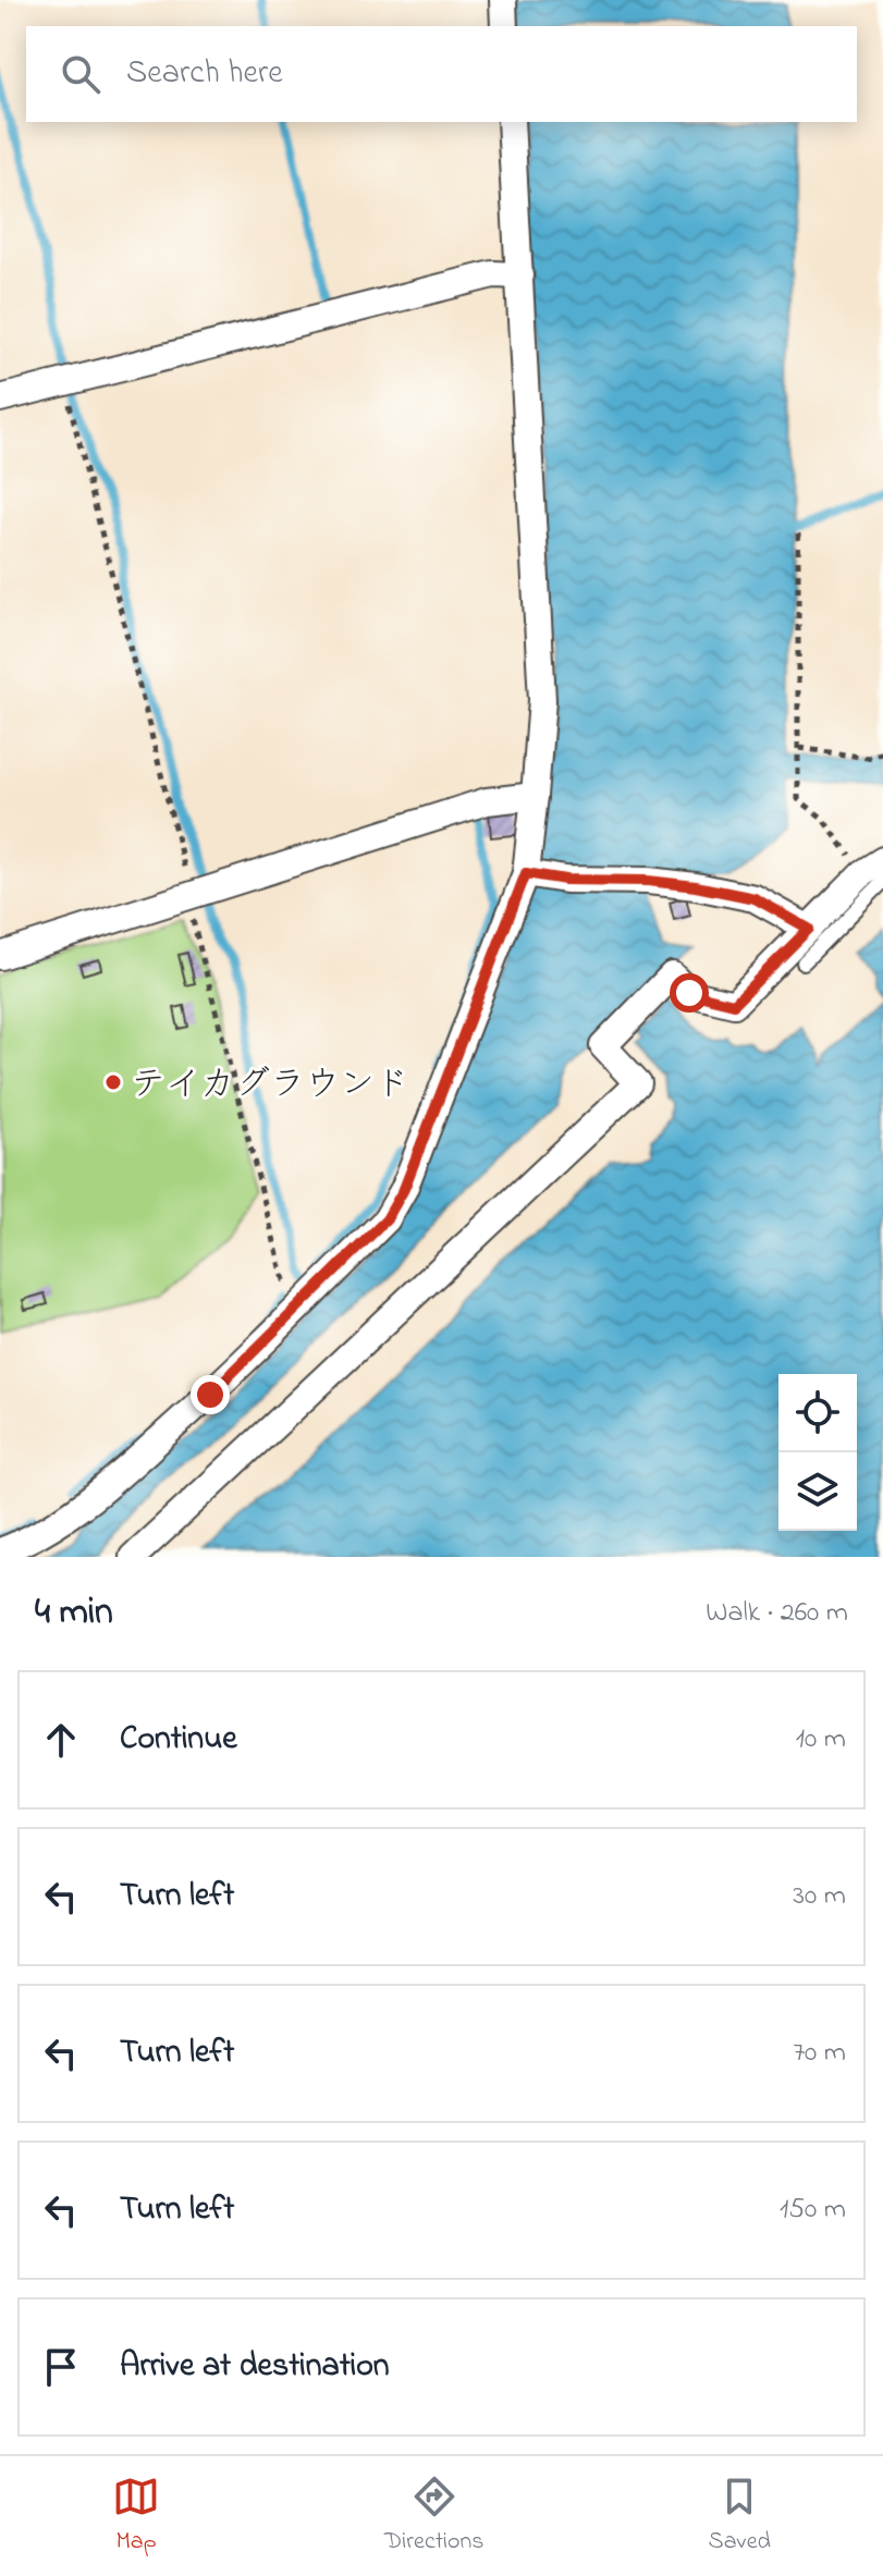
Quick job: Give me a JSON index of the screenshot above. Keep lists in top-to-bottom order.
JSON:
{
  "places": ["テイカグラウンド"],
  "page": {
    "search": "Search here",
    "heading": ["4 min", "Walk · 260 m"],
    "list": [
      ["Continue", "10 m"],
      ["Turn left", "30 m"],
      ["Turn left", "70 m"],
      ["Turn left", "150 m"],
      "Arrive at destination"
    ],
    "nav": ["Map", "Directions", "Saved"]
  }
}
